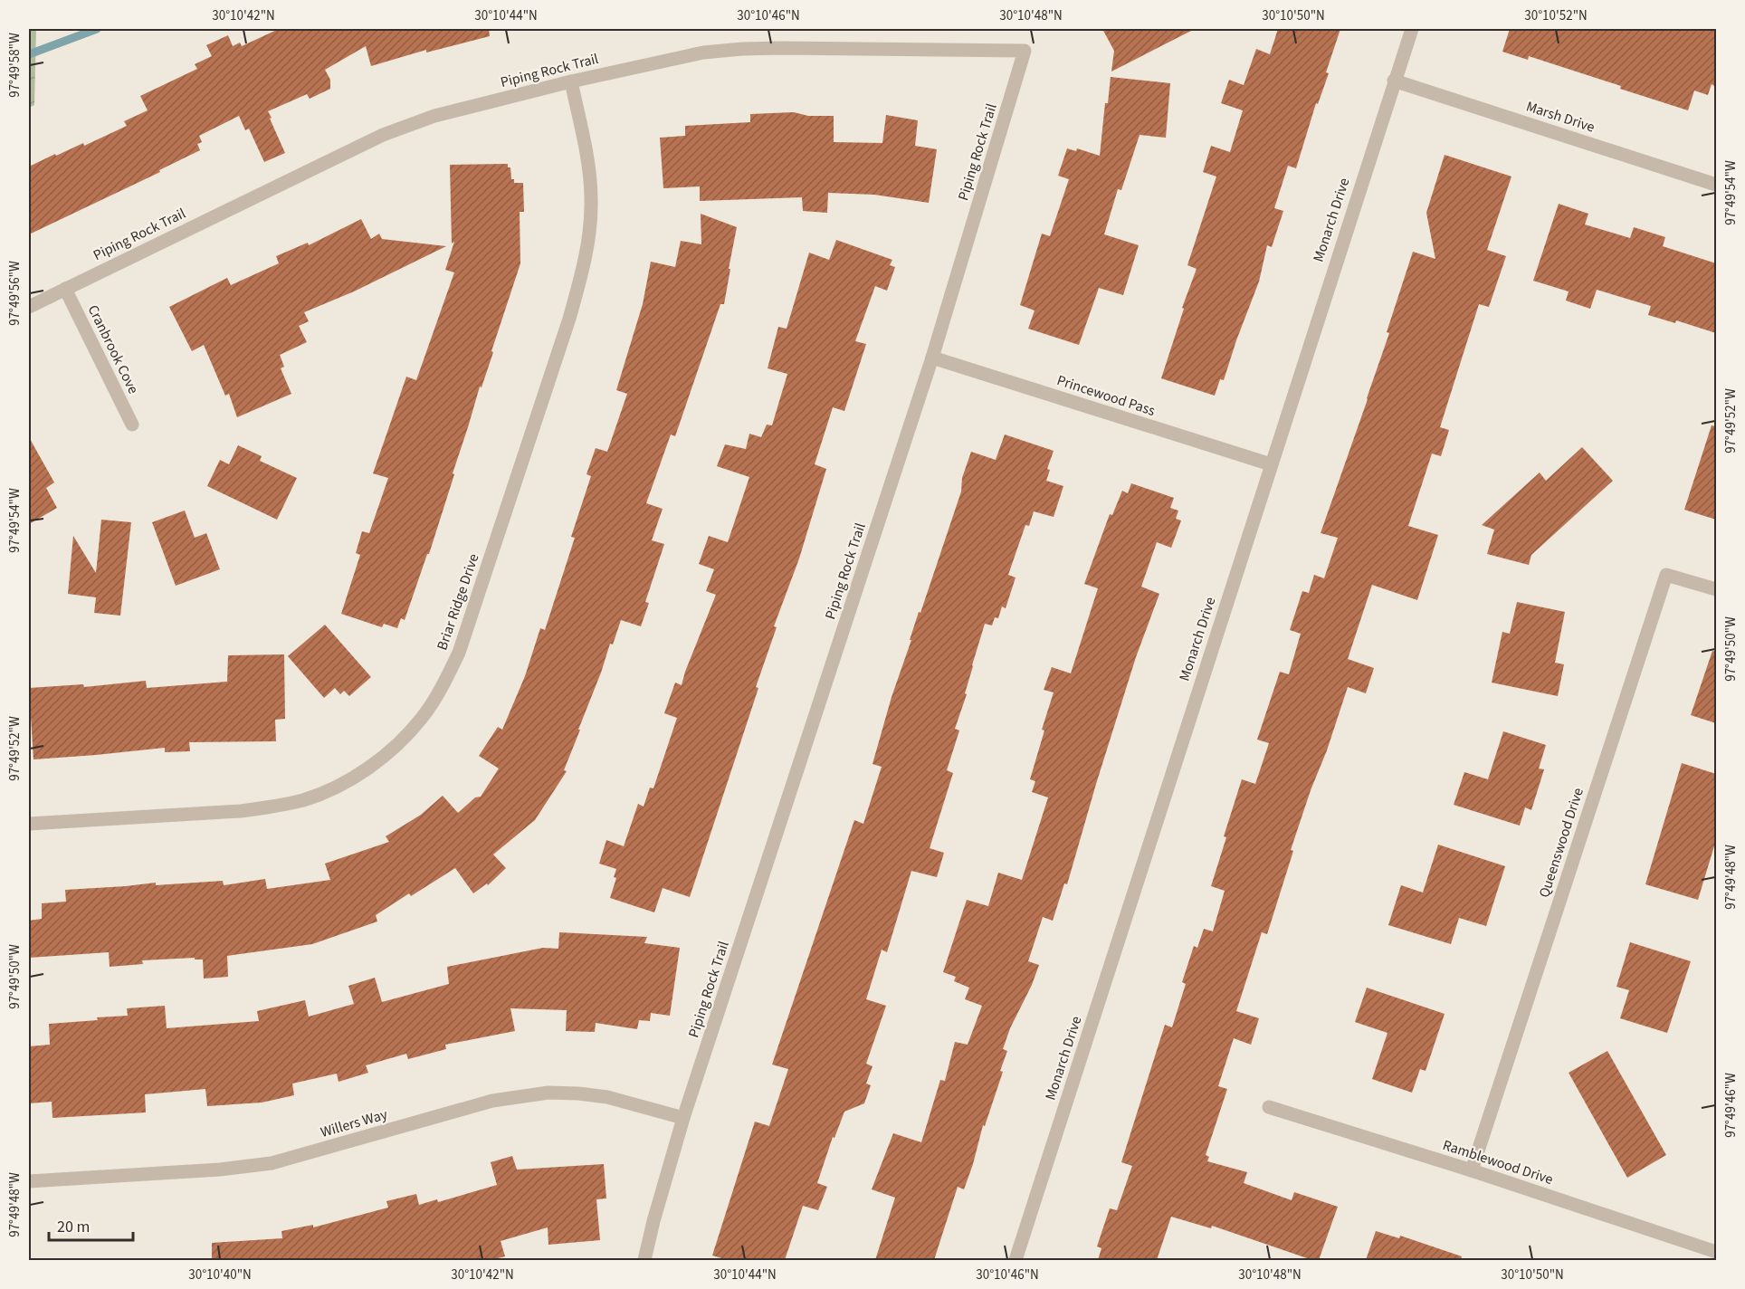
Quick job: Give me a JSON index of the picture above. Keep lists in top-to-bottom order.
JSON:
{
  "streets": {
    "street": [
      "Piping Rock Trail",
      "Marsh Drive",
      "Monarch Drive",
      "Cranbrook Cove",
      "Princewood Pass",
      "Briar Ridge Drive",
      "Queenswood Drive",
      "Willers Way",
      "Ramblewood Drive"
    ]
  },
  "crossings": [
    ["Piping Rock Trail", "Cranbrook Cove"],
    ["Piping Rock Trail", "Princewood Pass"],
    ["Piping Rock Trail", "Briar Ridge Drive"],
    ["Piping Rock Trail", "Willers Way"],
    ["Marsh Drive", "Monarch Drive"],
    ["Monarch Drive", "Princewood Pass"],
    ["Queenswood Drive", "Ramblewood Drive"]
  ],
  "scale_bar": "20 m",
  "coordinates": [
    "30°10'42\"N",
    "30°10'44\"N",
    "30°10'46\"N",
    "30°10'48\"N",
    "30°10'50\"N",
    "30°10'52\"N",
    "97°49'58\"W",
    "97°49'54\"W",
    "97°49'56\"W",
    "97°49'52\"W",
    "97°49'50\"W",
    "97°49'48\"W",
    "97°49'46\"W",
    "30°10'40\"N"
  ]
}
